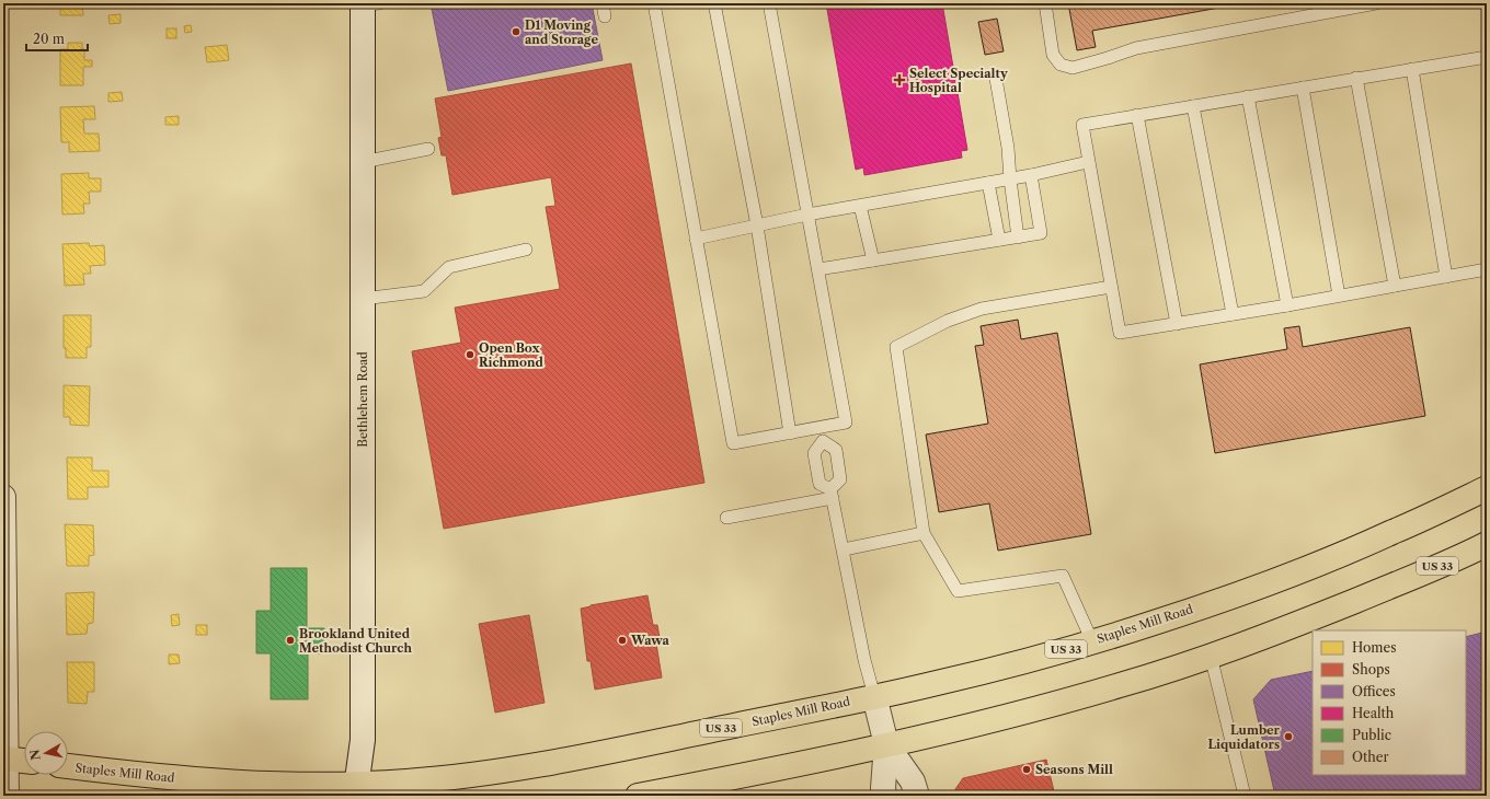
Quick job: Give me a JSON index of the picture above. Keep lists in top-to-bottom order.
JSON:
{
  "streets": {
    "main road": ["US 33", "Staples Mill Road"],
    "street": ["Bethlehem Road"]
  },
  "crossings": [
    ["Bethlehem Road", "Staples Mill Road"]
  ],
  "places": {
    "other": [
      "D1 Moving and Storage",
      "Open Box Richmond",
      "Brookland United Methodist Church",
      "Wawa",
      "Lumber Liquidators",
      "Seasons Mill"
    ],
    "health": ["Select Specialty Hospital"]
  },
  "legend": [
    "Homes",
    "Shops",
    "Offices",
    "Health",
    "Public",
    "Other"
  ],
  "scale_bar": "20 m",
  "north": "left"
}
